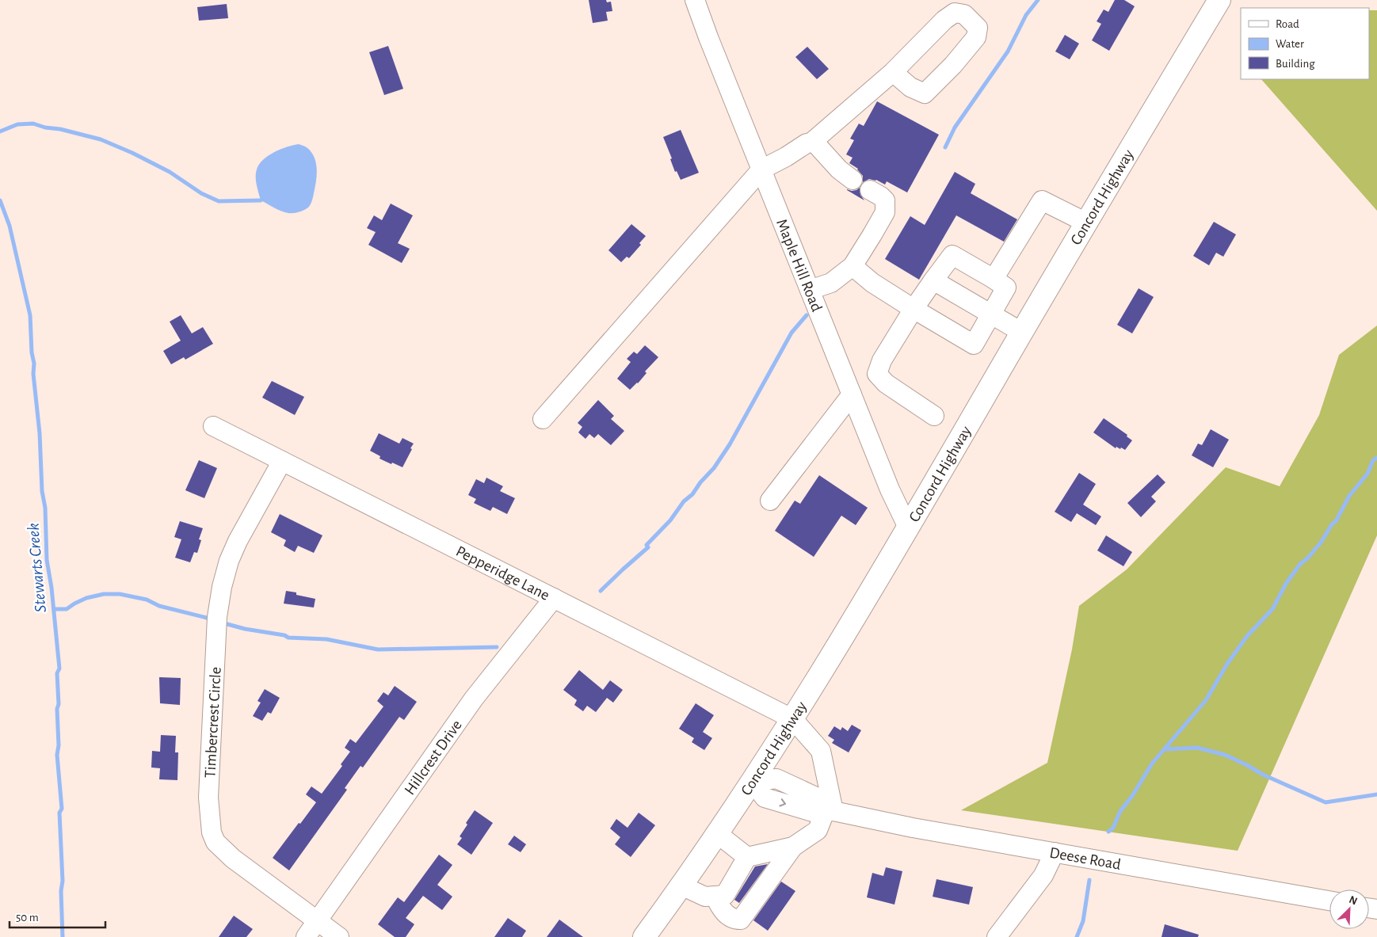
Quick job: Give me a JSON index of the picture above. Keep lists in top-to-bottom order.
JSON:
{
  "streets": {
    "highway": ["Concord Highway"],
    "street": [
      "Maple Hill Road",
      "Pepperidge Lane",
      "Timbercrest Circle",
      "Hillcrest Drive",
      "Deese Road"
    ]
  },
  "crossings": [
    ["Concord Highway", "Maple Hill Road"],
    ["Concord Highway", "Pepperidge Lane"],
    ["Concord Highway", "Deese Road"],
    ["Pepperidge Lane", "Timbercrest Circle"],
    ["Pepperidge Lane", "Hillcrest Drive"],
    ["Timbercrest Circle", "Hillcrest Drive"]
  ],
  "water": ["Stewarts Creek"],
  "legend": ["Road", "Water", "Building"],
  "scale_bar": "50 m",
  "north": "top right"
}
